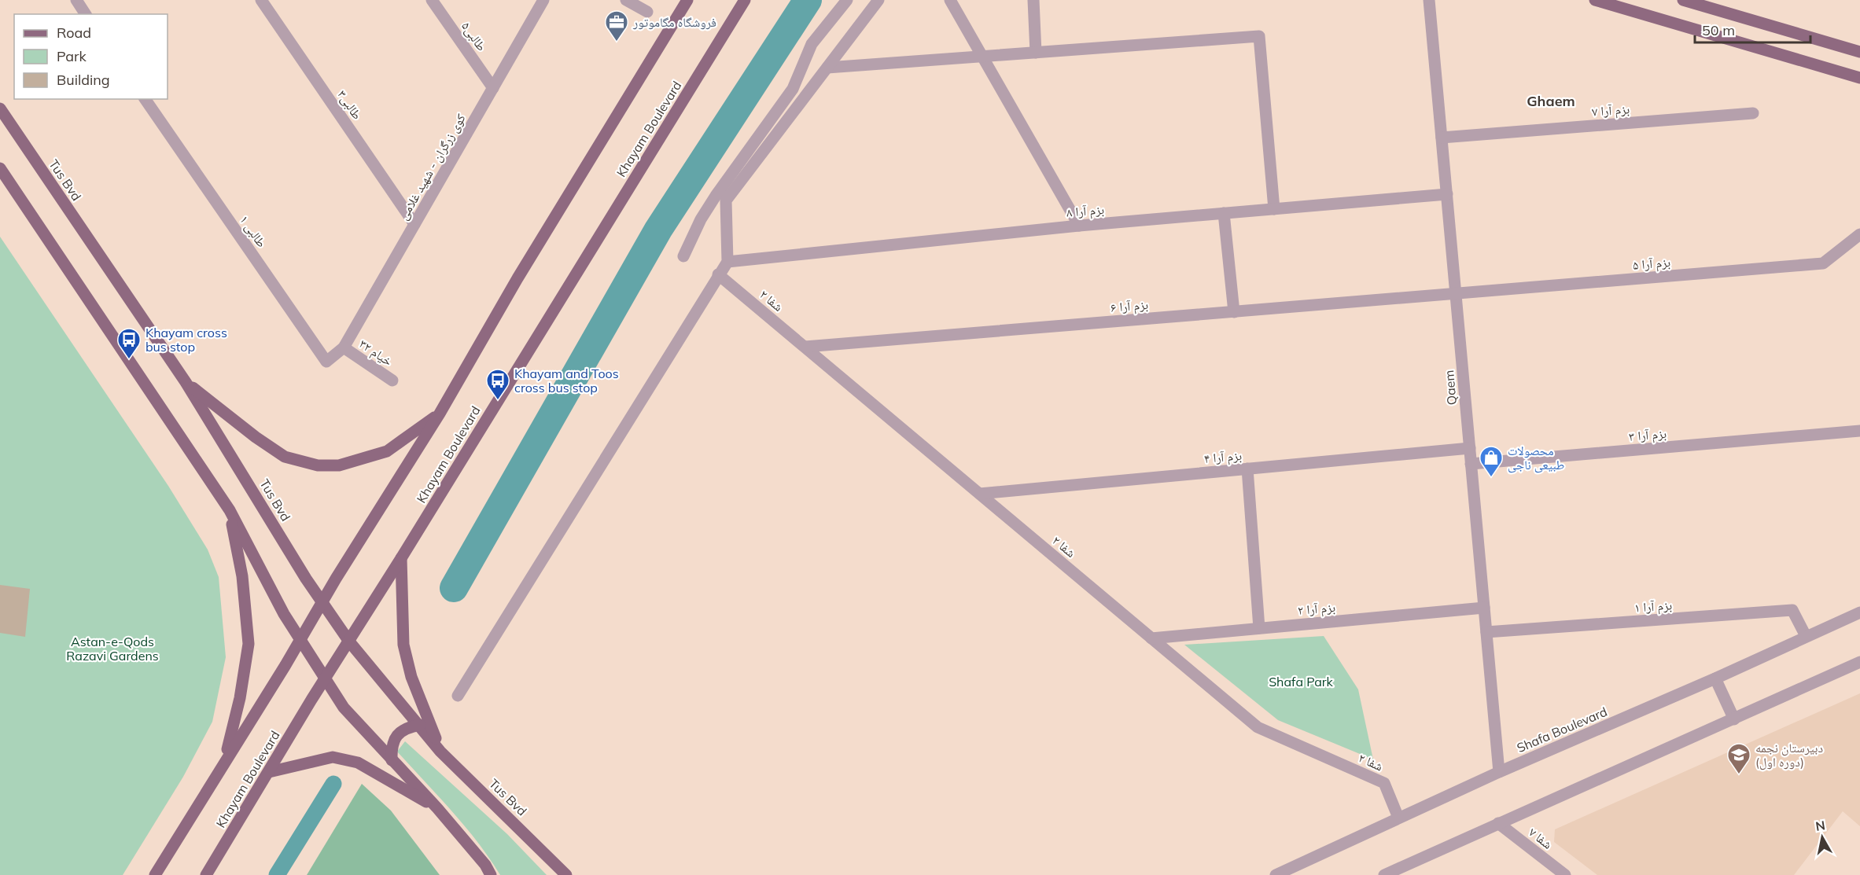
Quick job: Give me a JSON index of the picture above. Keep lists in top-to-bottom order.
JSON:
{
  "streets": {
    "main road": ["Khayam Boulevard", "Tus Bvd"],
    "street": [
      "طالبی۵",
      "طالبی۳",
      "بزم آرا ۷",
      "کوی زرگران - شهید غلامی",
      "بزم آرا ۸",
      "طالبی ۱",
      "بزم آرا ۵",
      "شفا ۲",
      "بزم آرا ۶",
      "خیام ۳۲",
      "Qaem",
      "بزم آرا ۳",
      "بزم آرا ۴",
      "بزم آرا ۱",
      "بزم آرا ۲",
      "Shafa Boulevard",
      "شفا ۷"
    ]
  },
  "crossings": [
    ["طالبی۵", "کوی زرگران - شهید غلامی"],
    ["طالبی۳", "کوی زرگران - شهید غلامی"],
    ["بزم آرا ۷", "Qaem"],
    ["Khayam Boulevard", "Tus Bvd"],
    ["کوی زرگران - شهید غلامی", "طالبی ۱"],
    ["کوی زرگران - شهید غلامی", "خیام ۳۲"],
    ["بزم آرا ۸", "Qaem"],
    ["طالبی ۱", "خیام ۳۲"],
    ["بزم آرا ۵", "بزم آرا ۶"],
    ["بزم آرا ۵", "Qaem"],
    ["شفا ۲", "بزم آرا ۶"],
    ["شفا ۲", "بزم آرا ۴"],
    ["شفا ۲", "بزم آرا ۲"],
    ["شفا ۲", "Shafa Boulevard"],
    ["بزم آرا ۶", "Qaem"],
    ["Qaem", "بزم آرا ۳"],
    ["Qaem", "بزم آرا ۴"],
    ["Qaem", "بزم آرا ۱"],
    ["Qaem", "بزم آرا ۲"],
    ["Qaem", "Shafa Boulevard"],
    ["بزم آرا ۱", "Shafa Boulevard"]
  ],
  "districts": ["Ghaem"],
  "parks": ["Astan-e-Qods Razavi Gardens", "Shafa Park"],
  "places": {
    "office": ["فروشگاه مگاموتور"],
    "bus stop": ["Khayam cross bus stop", "Khayam and Toos cross bus stop"],
    "shop": ["محصولات طبیعی ناجی"],
    "school or university": ["دبیرستان نجمه (دوره اول)"]
  },
  "legend": ["Road", "Park", "Building"],
  "scale_bar": "50 m",
  "north": "top"
}
